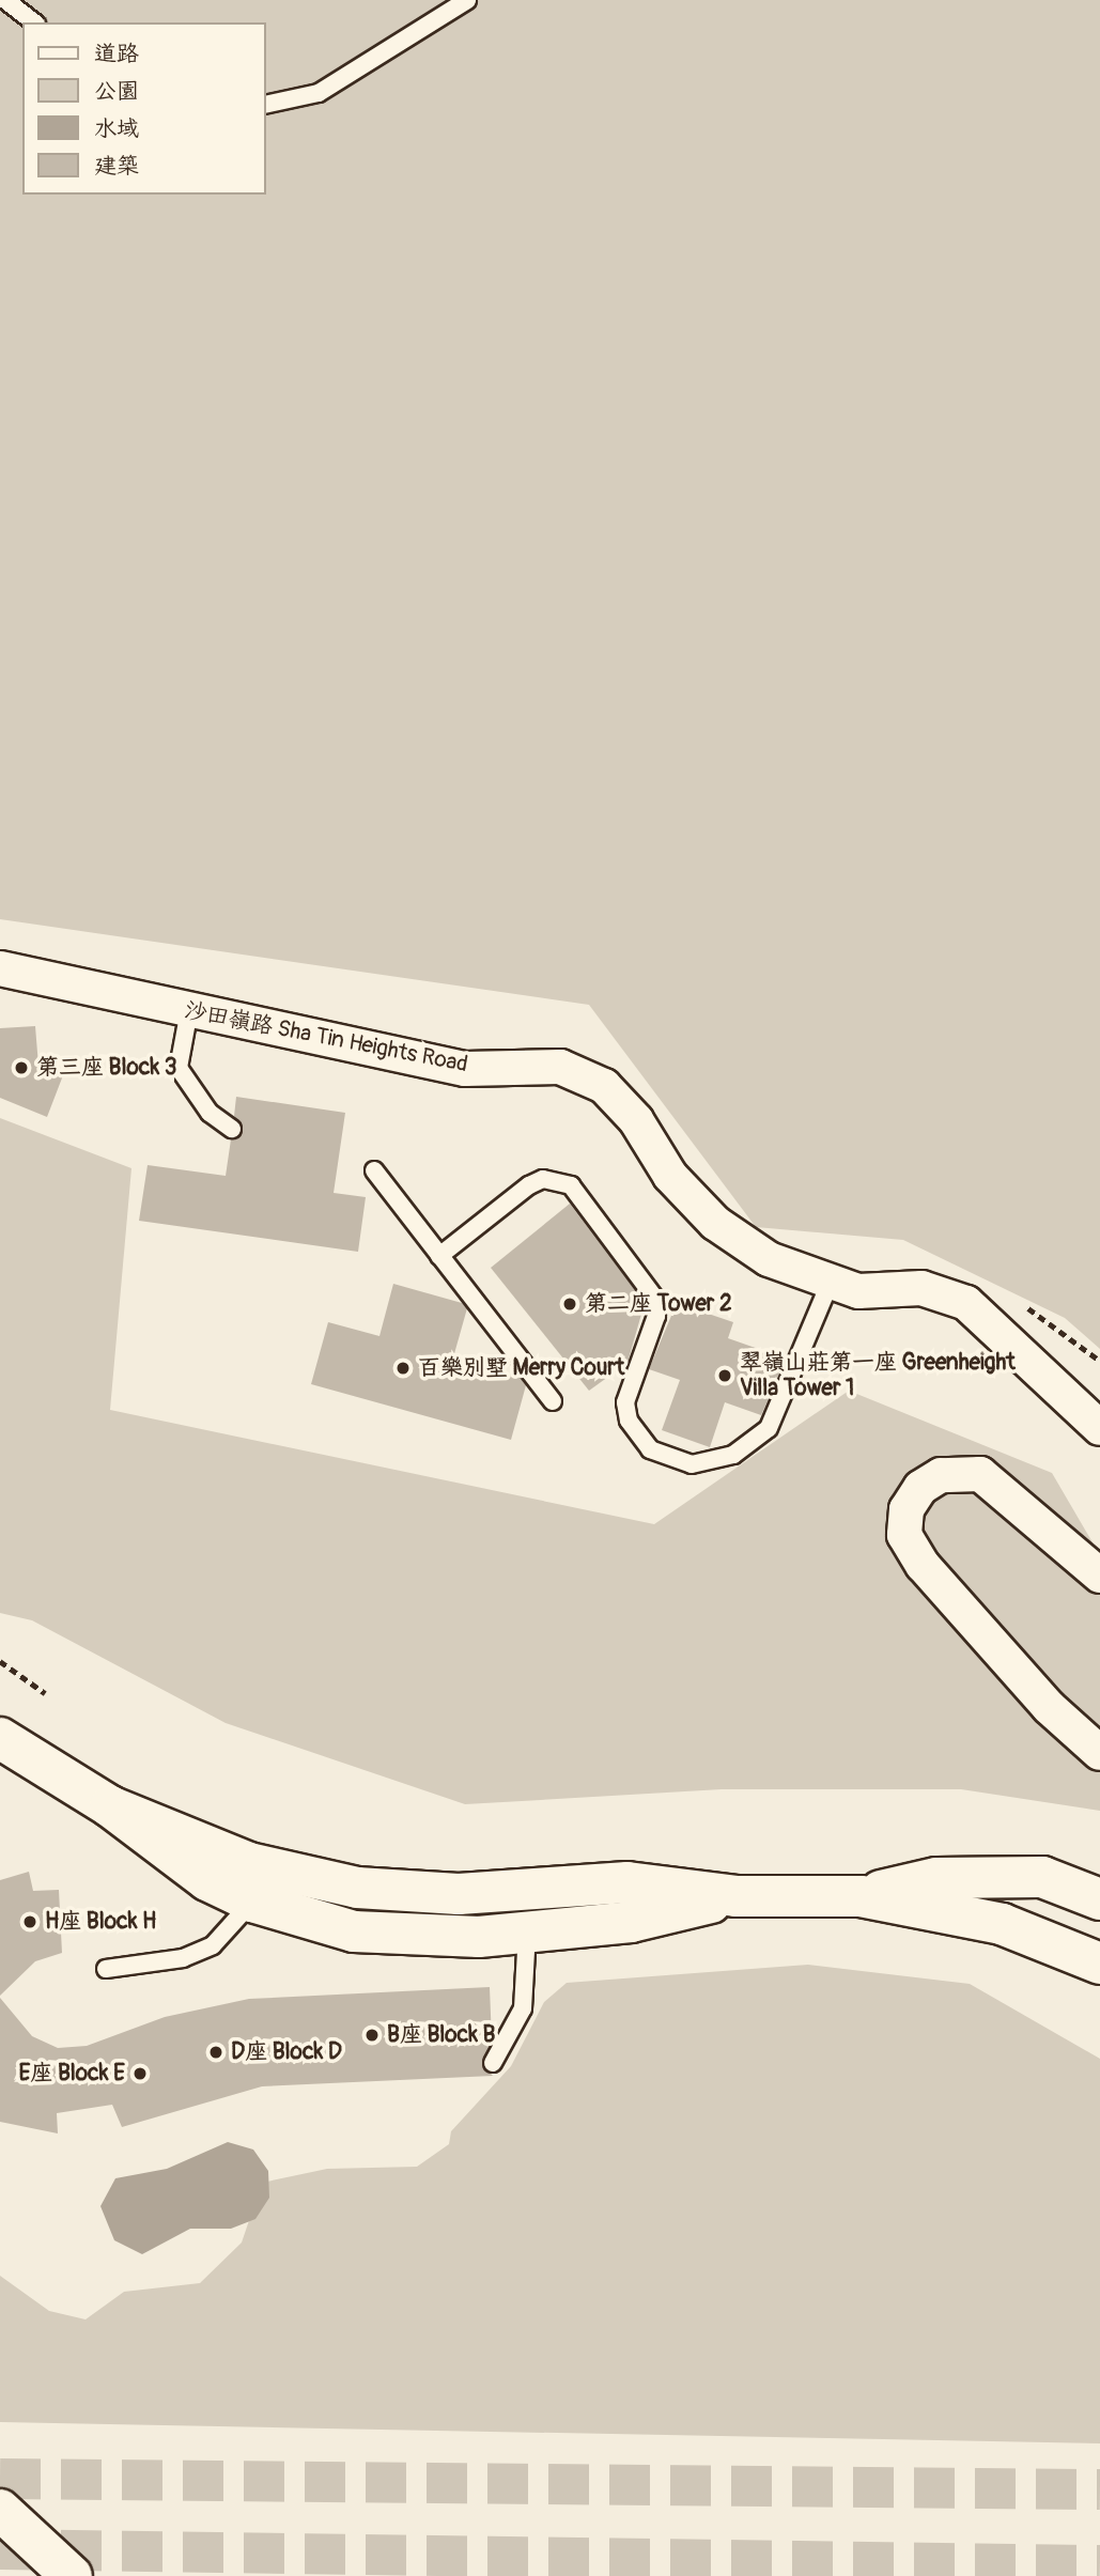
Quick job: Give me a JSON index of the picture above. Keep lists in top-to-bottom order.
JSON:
{
  "streets": {
    "street": ["沙田嶺路 Sha Tin Heights Road"]
  },
  "places": [
    "第三座 Block 3",
    "第二座 Tower 2",
    "百樂別墅 Merry Court",
    "翠嶺山莊第一座 Greenheight Villa Tower 1",
    "H座 Block H",
    "B座 Block B",
    "D座 Block D",
    "E座 Block E"
  ],
  "legend": [
    "道路",
    "公園",
    "水域",
    "建築"
  ]
}
